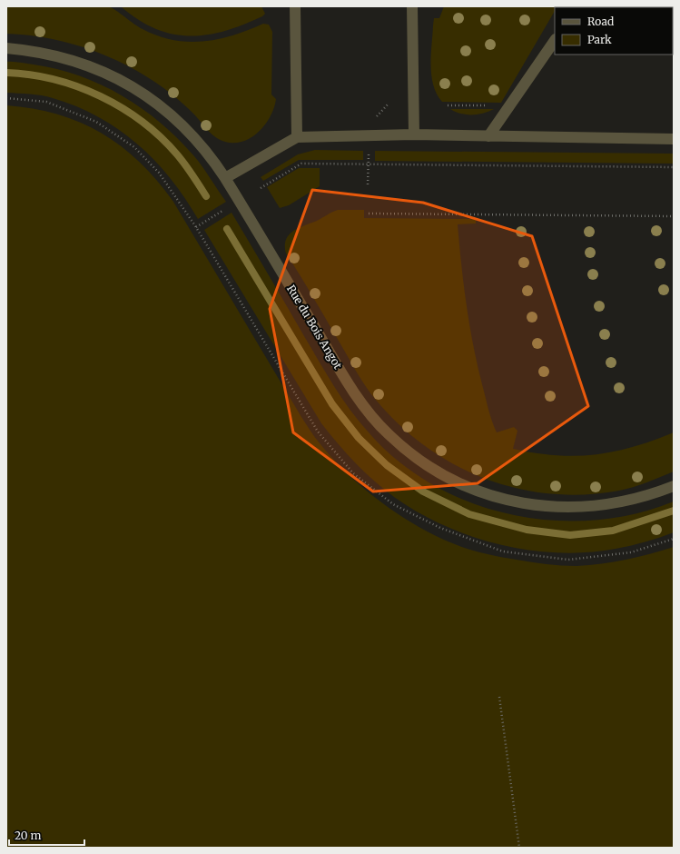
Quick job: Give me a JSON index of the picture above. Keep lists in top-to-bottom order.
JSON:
{
  "streets": {
    "street": ["Rue du Bois Angot"]
  },
  "legend": ["Road", "Park"],
  "scale_bar": "20 m"
}
